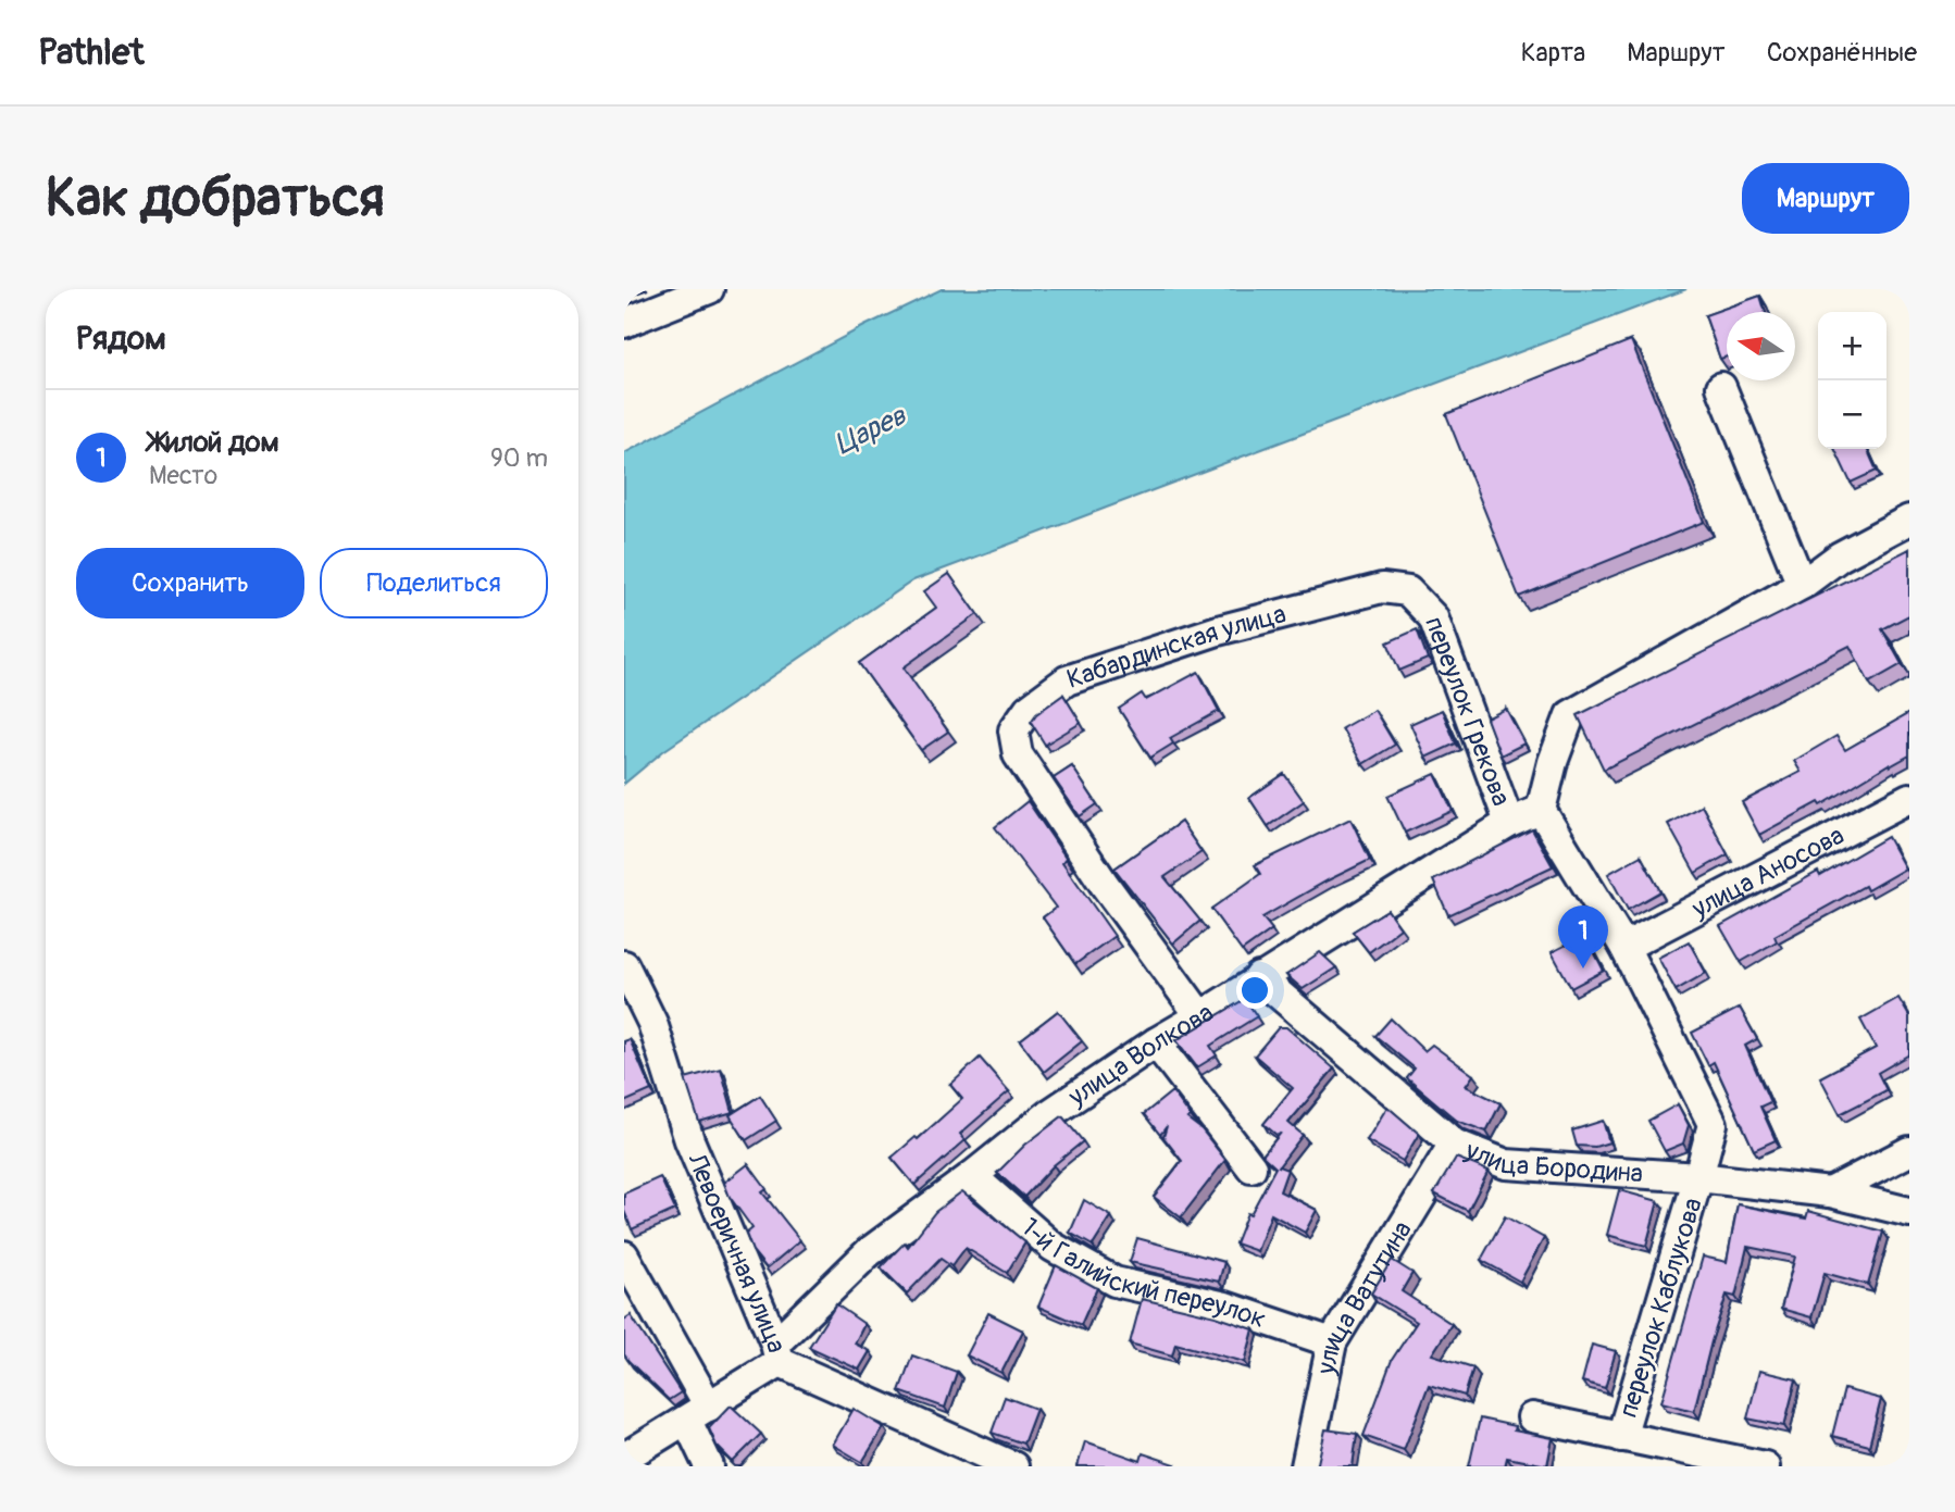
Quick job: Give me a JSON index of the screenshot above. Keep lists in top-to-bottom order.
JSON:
{
  "streets": {
    "street": [
      "Кабардинская улица",
      "переулок Грекова",
      "улица Аносова",
      "улица Волкова",
      "улица Бородина",
      "Левоеричная улица",
      "1-й Галийский переулок",
      "улица Ватутина",
      "переулок Каблукова"
    ]
  },
  "crossings": [
    ["Кабардинская улица", "переулок Грекова"],
    ["Кабардинская улица", "улица Волкова"],
    ["переулок Грекова", "улица Волкова"],
    ["улица Аносова", "переулок Каблукова"],
    ["улица Волкова", "улица Бородина"],
    ["улица Волкова", "Левоеричная улица"],
    ["улица Волкова", "1-й Галийский переулок"],
    ["улица Волкова", "переулок Каблукова"],
    ["улица Бородина", "улица Ватутина"],
    ["улица Бородина", "переулок Каблукова"],
    ["1-й Галийский переулок", "улица Ватутина"]
  ],
  "water": ["Царев"],
  "north": "left",
  "page": {
    "header": "Pathlet",
    "nav": ["Карта", "Маршрут", "Сохранённые"],
    "buttons": [
      "Маршрут",
      ["Сохранить", "Поделиться"]
    ],
    "title": "Как добраться",
    "heading": "Рядом",
    "map_buttons": ["+", "−"],
    "list": [
      {
        "mark": "1",
        "name": "Жилой дом",
        "note": "Место",
        "value": "90 m"
      }
    ],
    "pins": "1"
  }
}
